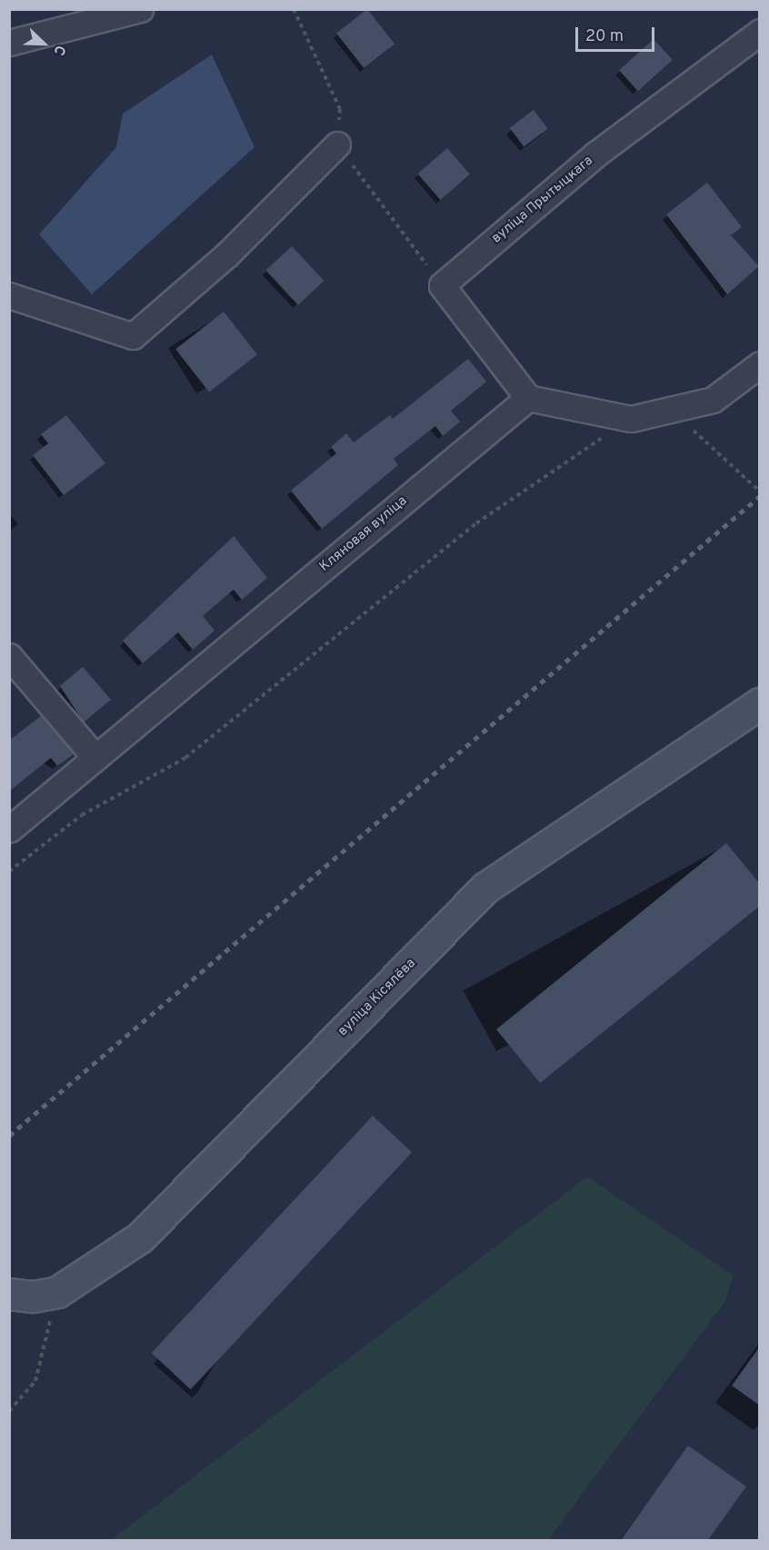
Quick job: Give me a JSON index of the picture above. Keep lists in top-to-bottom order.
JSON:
{
  "streets": {
    "street": ["вуліца Прытыцкага", "Кляновая вуліца", "вуліца Кісялёва"]
  },
  "crossings": [
    ["вуліца Прытыцкага", "Кляновая вуліца"]
  ],
  "scale_bar": "20 m",
  "north": "bottom right"
}
